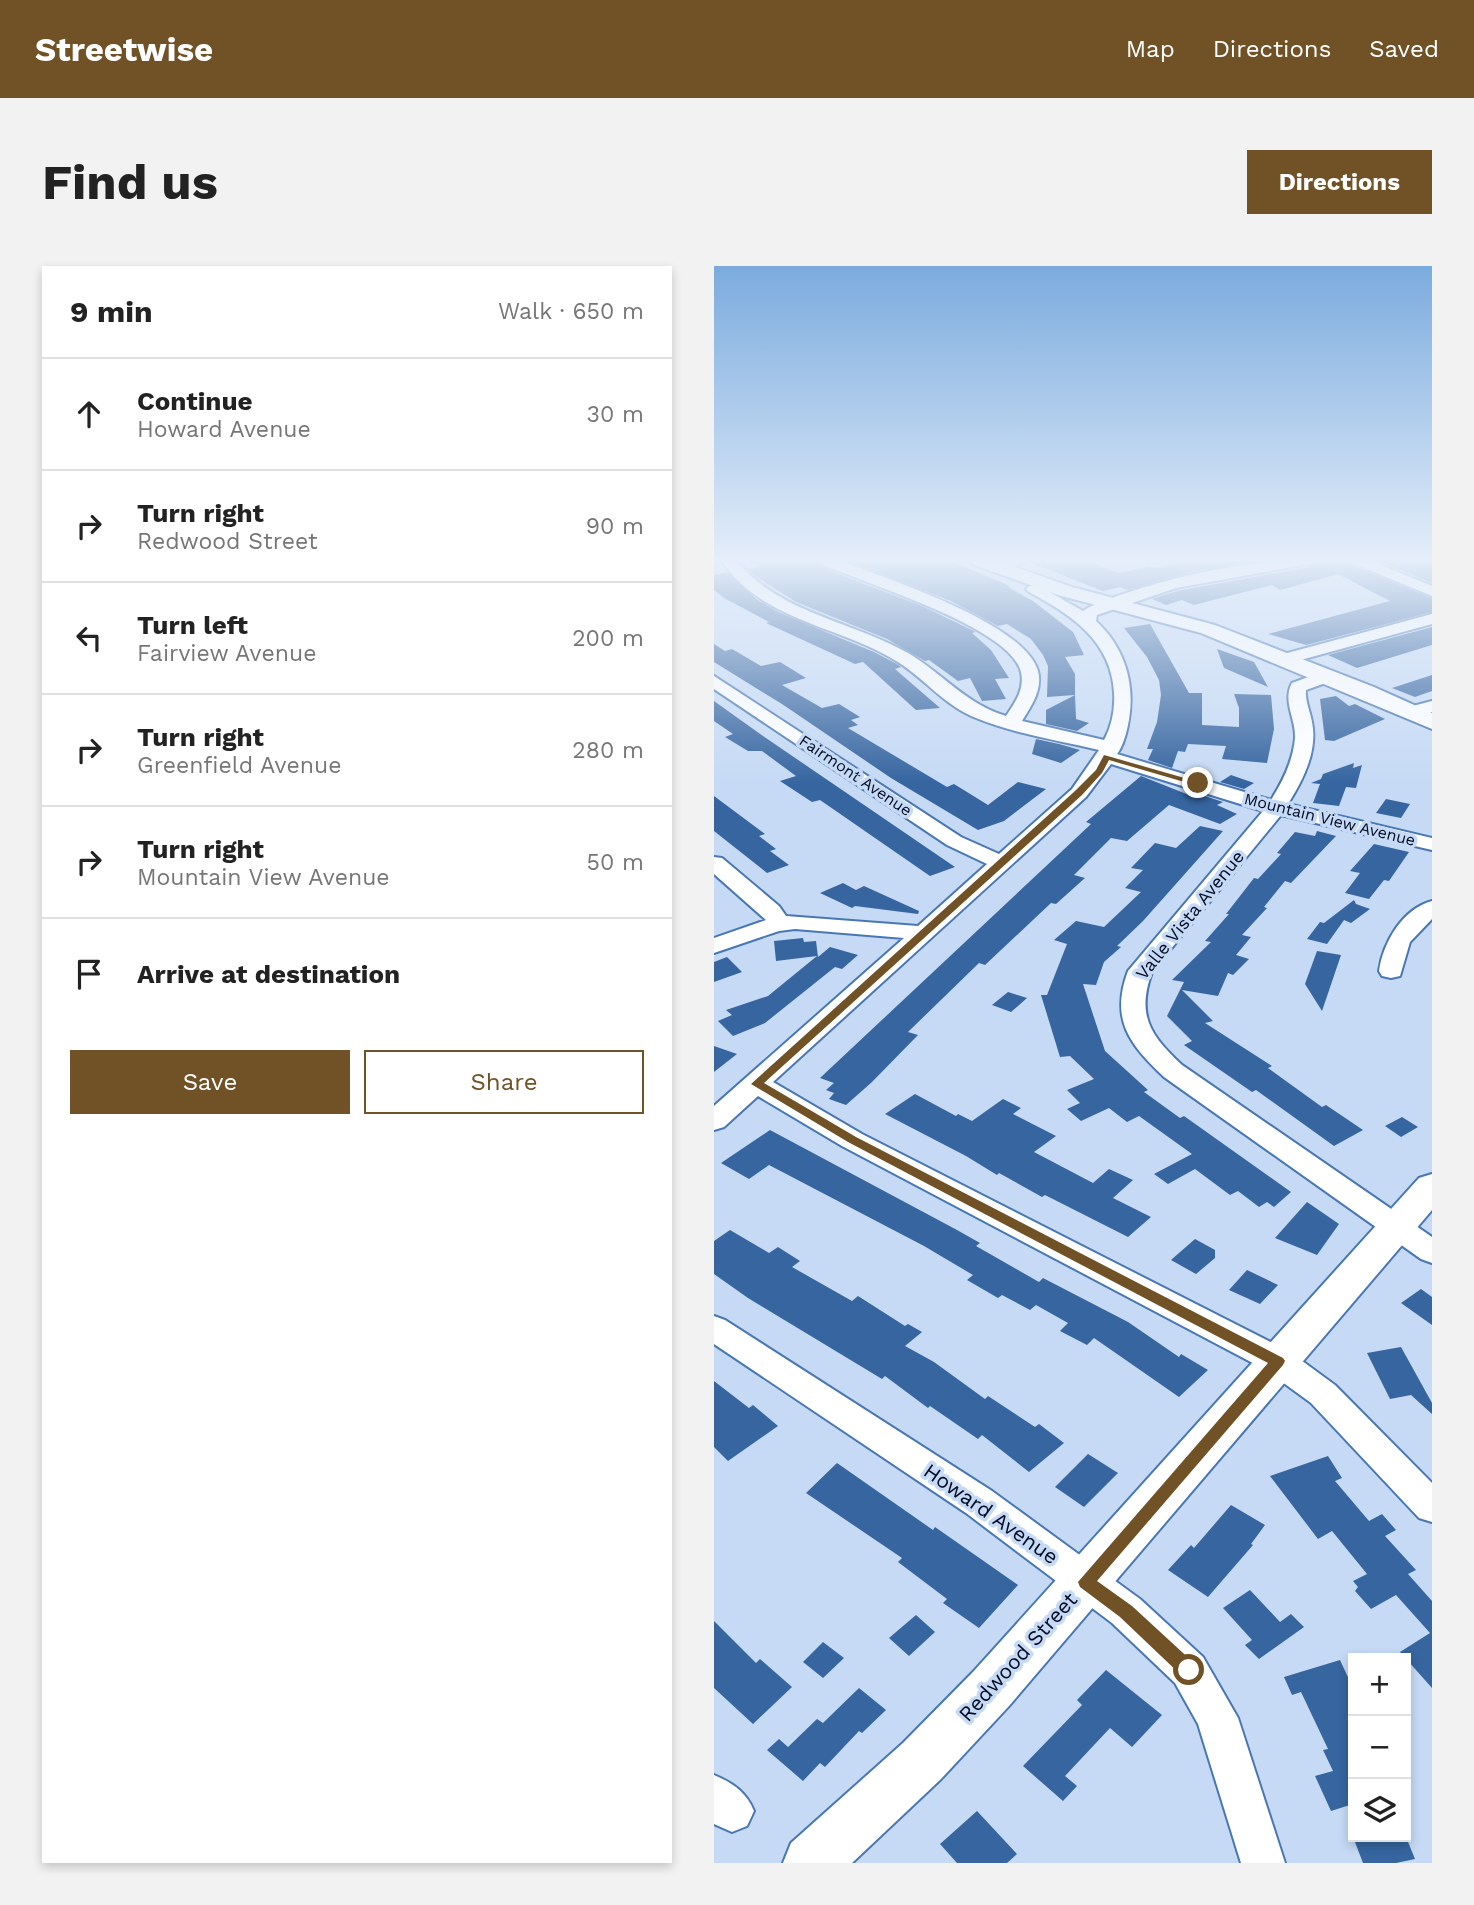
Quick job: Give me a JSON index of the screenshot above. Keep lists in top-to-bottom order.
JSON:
{
  "streets": {
    "main road": ["Redwood Street"],
    "street": [
      "Fairmont Avenue",
      "Mountain View Avenue",
      "Valle Vista Avenue",
      "Howard Avenue"
    ]
  },
  "crossings": [
    ["Mountain View Avenue", "Valle Vista Avenue"],
    ["Valle Vista Avenue", "Redwood Street"],
    ["Howard Avenue", "Redwood Street"]
  ],
  "page": {
    "header": "Streetwise",
    "nav": ["Map", "Directions", "Saved"],
    "buttons": [
      "Directions",
      ["Save", "Share"]
    ],
    "title": "Find us",
    "heading": ["9 min", "Walk · 650 m"],
    "list": [
      ["Continue", "Howard Avenue", "30 m"],
      ["Turn right", "Redwood Street", "90 m"],
      ["Turn left", "Fairview Avenue", "200 m"],
      ["Turn right", "Greenfield Avenue", "280 m"],
      ["Turn right", "Mountain View Avenue", "50 m"],
      "Arrive at destination"
    ],
    "map_buttons": ["+", "−"]
  }
}
